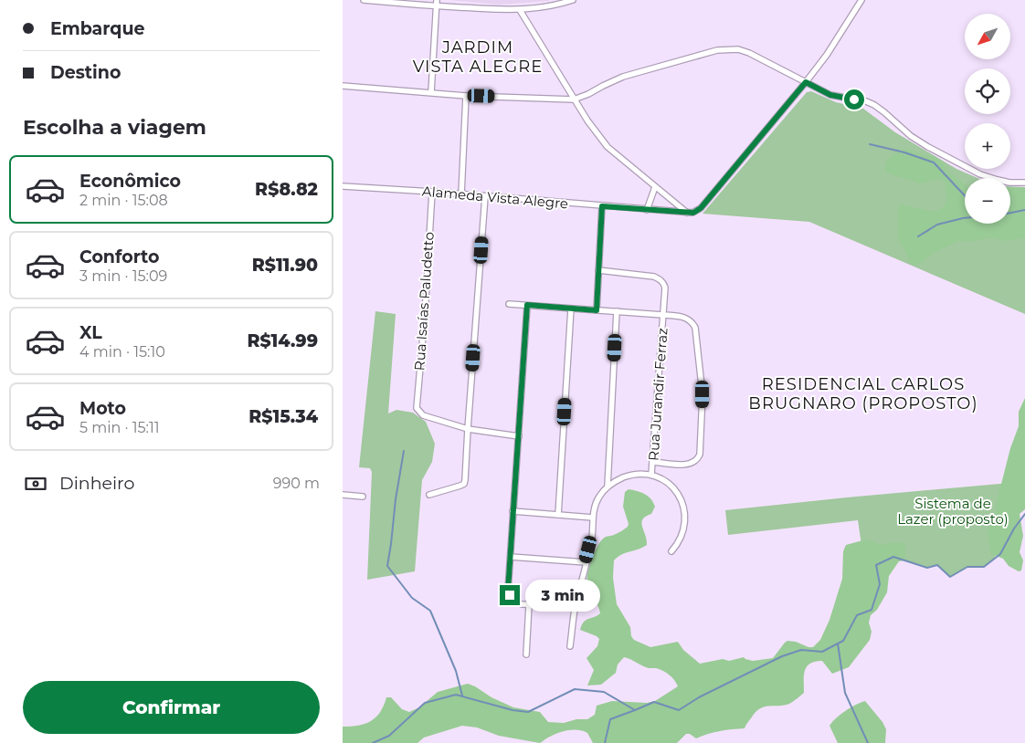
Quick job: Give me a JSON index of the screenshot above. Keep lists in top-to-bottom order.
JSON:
{
  "streets": {
    "street": ["Alameda Vista Alegre", "Rua Isaías Paludetto", "Rua Jurandir Ferraz"]
  },
  "crossings": [
    ["Alameda Vista Alegre", "Rua Isaías Paludetto"]
  ],
  "districts": ["JARDIM VISTA ALEGRE", "RESIDENCIAL CARLOS BRUGNARO (PROPOSTO)"],
  "parks": ["Sistema de Lazer (proposto)"],
  "north": "bottom left",
  "page": {
    "banner": ["Embarque", "Destino"],
    "map_buttons": ["+", "−"],
    "heading": "Escolha a viagem",
    "list": [
      {
        "name": "Econômico",
        "note": "2 min · 15:08",
        "value": "R$8.82"
      },
      {
        "name": "Conforto",
        "note": "3 min · 15:09",
        "value": "R$11.90"
      },
      {
        "name": "XL",
        "note": "4 min · 15:10",
        "value": "R$14.99"
      },
      {
        "name": "Moto",
        "note": "5 min · 15:11",
        "value": "R$15.34"
      }
    ],
    "pay": ["Dinheiro", "990 m"],
    "bubble": "3 min",
    "buttons": "Confirmar"
  }
}
